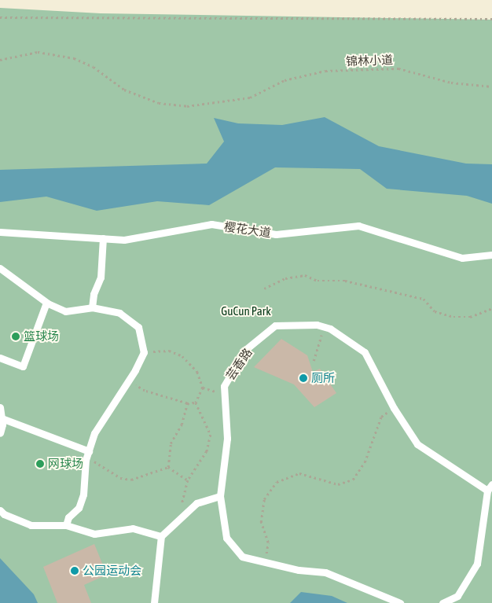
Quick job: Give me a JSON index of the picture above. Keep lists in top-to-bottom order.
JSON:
{
  "streets": {
    "lane": ["樱花大道", "芸香路"],
    "path": ["锦林小道"]
  },
  "parks": ["GuCun Park"],
  "places": [
    "篮球场",
    "厕所",
    "网球场",
    "公园运动会"
  ]
}
